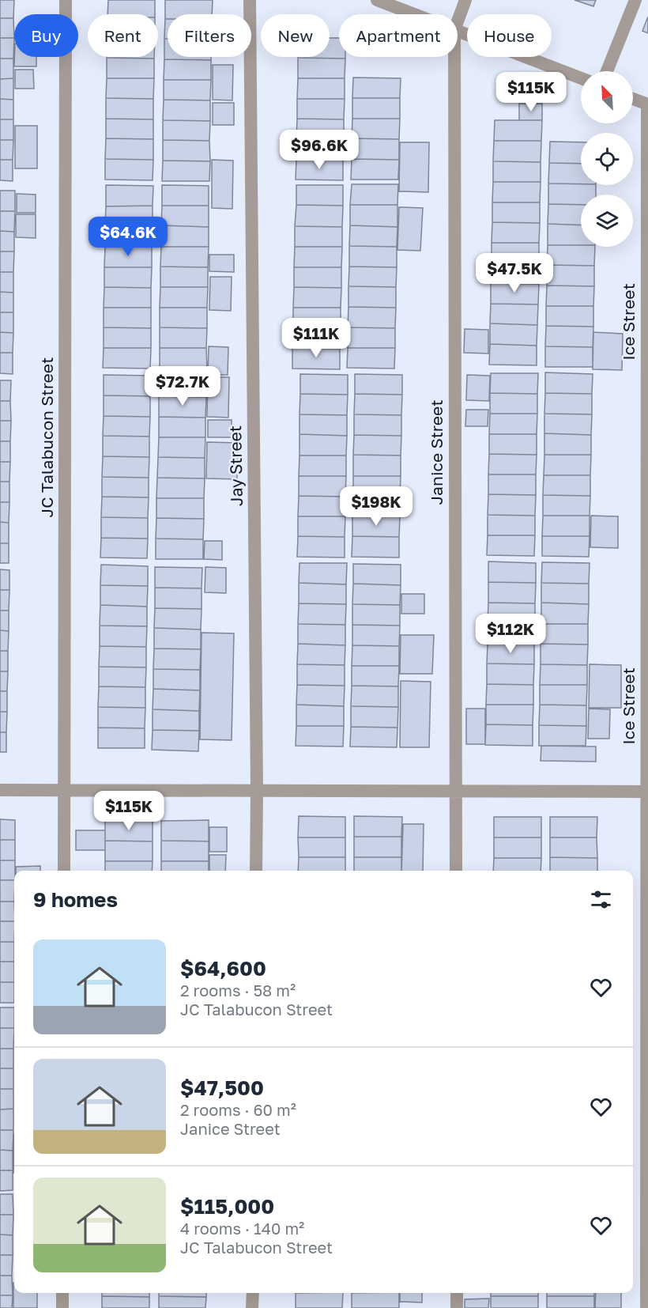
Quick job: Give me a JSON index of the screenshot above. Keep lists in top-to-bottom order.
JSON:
{
  "streets": {
    "street": [
      "Ice Street",
      "JC Talabucon Street",
      "Janice Street",
      "Jay Street"
    ]
  },
  "north": "top left",
  "page": {
    "chip": [
      "Buy",
      "Rent",
      "Filters",
      "New",
      "Apartment",
      "House"
    ],
    "price": [
      "$115K",
      "$96.6K",
      "$64.6K",
      "$47.5K",
      "$111K",
      "$72.7K",
      "$198K",
      "$112K",
      "$115K"
    ],
    "heading": "9 homes",
    "list": [
      {
        "name": "$64,600",
        "note": "2 rooms · 58 m² · JC Talabucon Street"
      },
      {
        "name": "$47,500",
        "note": "2 rooms · 60 m² · Janice Street"
      },
      {
        "name": "$115,000",
        "note": "4 rooms · 140 m² · JC Talabucon Street"
      }
    ]
  }
}
